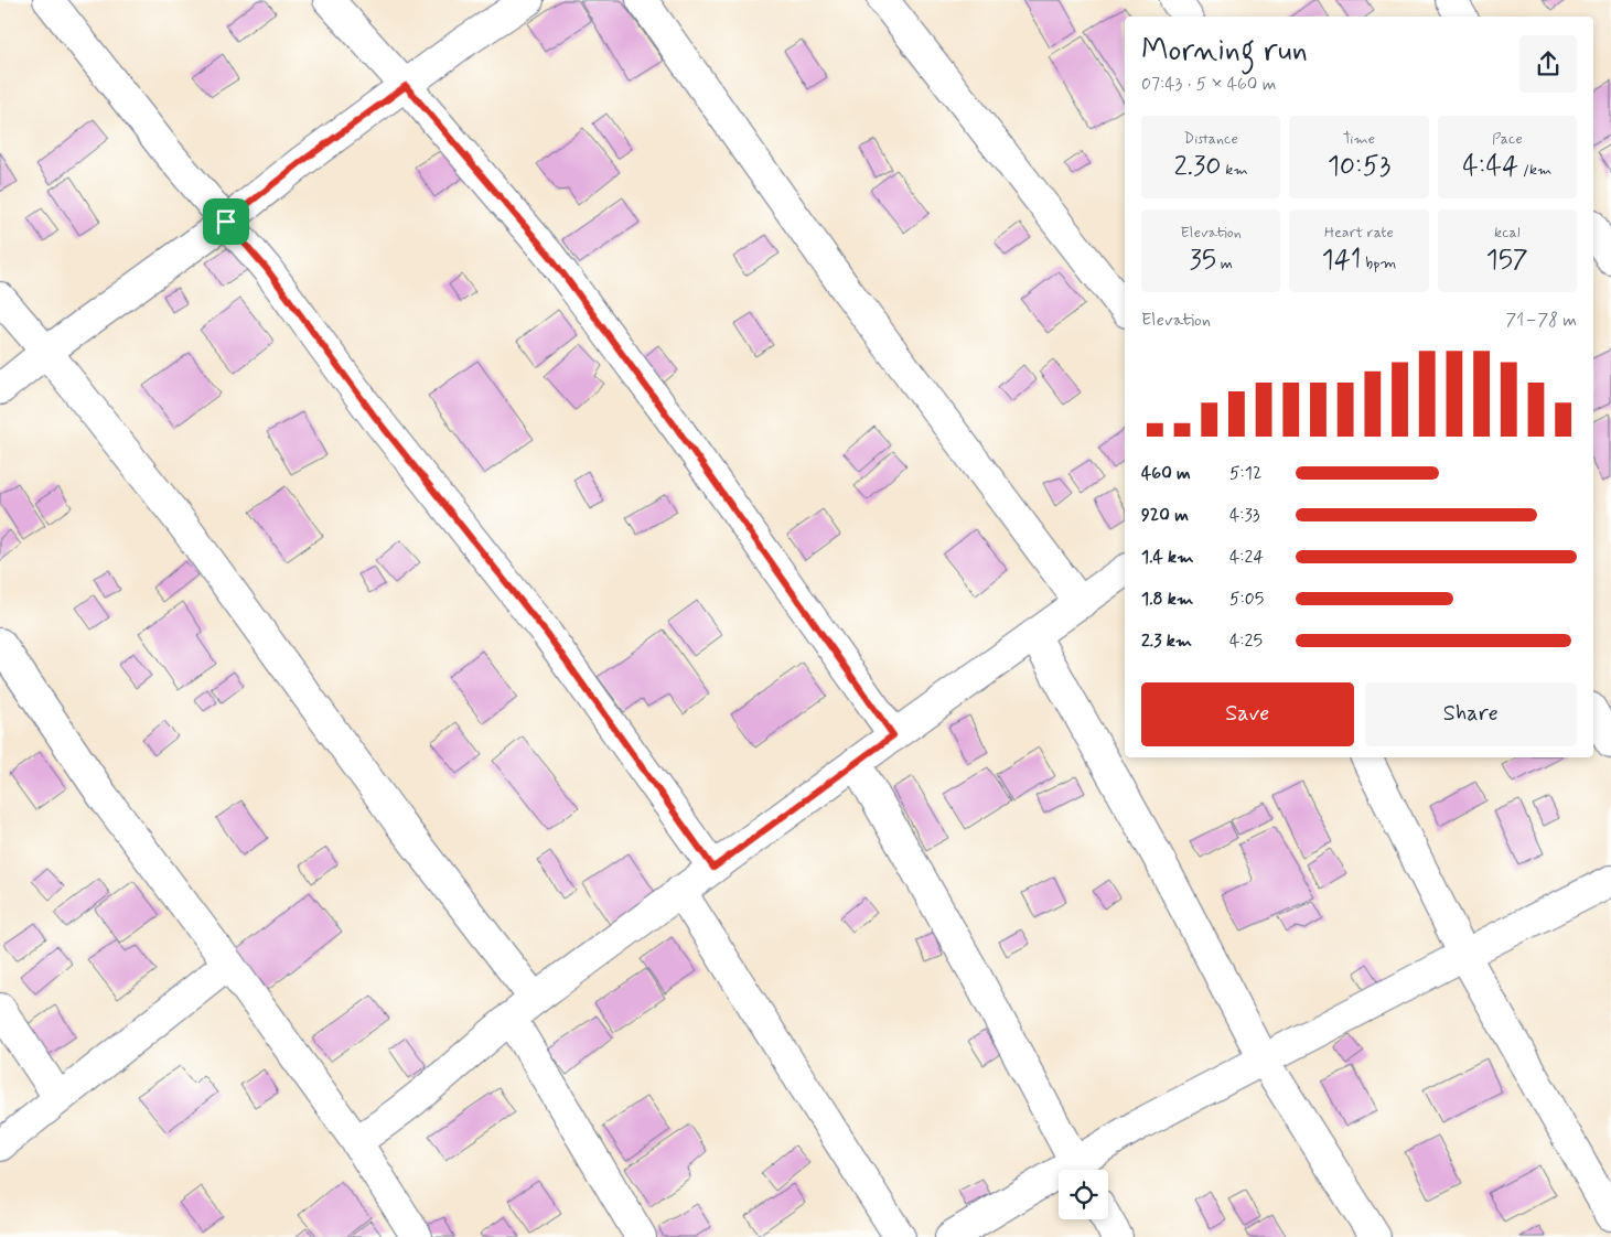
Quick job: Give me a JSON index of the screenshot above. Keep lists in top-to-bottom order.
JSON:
{
  "page": {
    "heading": ["Morning run", "07:43 · 5 × 460 m"],
    "stats": [
      ["Distance", "2.30 km"],
      ["Time", "10:53"],
      ["Pace", "4:44 /km"],
      ["Elevation", "35 m"],
      ["Heart rate", "141 bpm"],
      ["kcal", "157"]
    ],
    "chart": ["Elevation", "71–78 m"],
    "list": [
      {
        "name": "460 m",
        "note": "5:12"
      },
      {
        "name": "920 m",
        "note": "4:33"
      },
      {
        "name": "1.4 km",
        "note": "4:24"
      },
      {
        "name": "1.8 km",
        "note": "5:05"
      },
      {
        "name": "2.3 km",
        "note": "4:25"
      }
    ],
    "buttons": ["Save", "Share"]
  }
}
